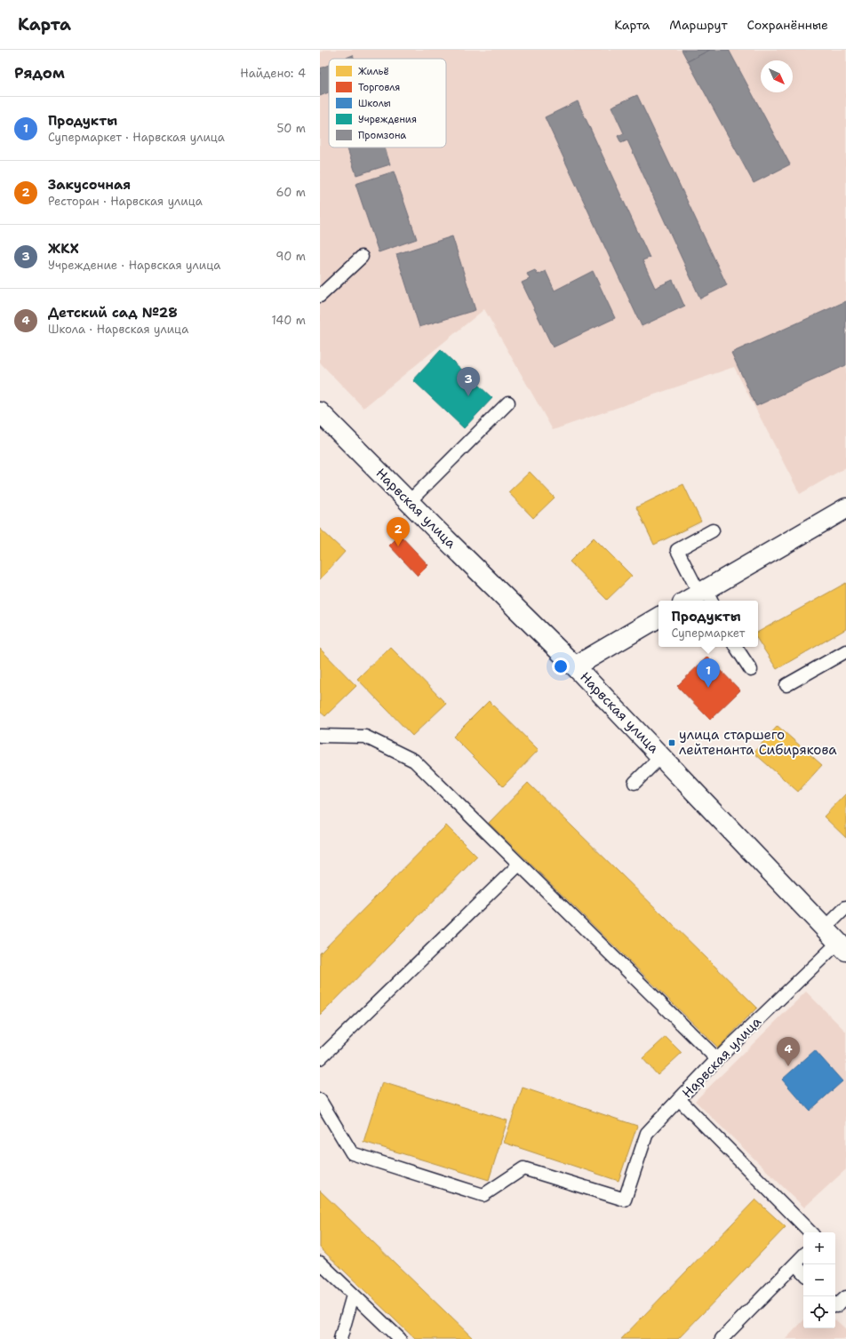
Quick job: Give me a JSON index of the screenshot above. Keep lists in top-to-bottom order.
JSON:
{
  "streets": {
    "main road": ["Нарвская улица"]
  },
  "places": {
    "transit": ["улица старшего лейтенанта Сибирякова"]
  },
  "legend": [
    "Жильё",
    "Торговля",
    "Школы",
    "Учреждения",
    "Промзона"
  ],
  "north": "bottom right",
  "page": {
    "header": "Карта",
    "nav": ["Карта", "Маршрут", "Сохранённые"],
    "heading": ["Рядом", "Найдено: 4"],
    "list": [
      {
        "mark": "1",
        "name": "Продукты",
        "note": "Супермаркет · Нарвская улица",
        "value": "50 m"
      },
      {
        "mark": "2",
        "name": "Закусочная",
        "note": "Ресторан · Нарвская улица",
        "value": "60 m"
      },
      {
        "mark": "3",
        "name": "ЖКХ",
        "note": "Учреждение · Нарвская улица",
        "value": "90 m"
      },
      {
        "mark": "4",
        "name": "Детский сад №28",
        "note": "Школа · Нарвская улица",
        "value": "140 m"
      }
    ],
    "pins": [
      "3",
      "2",
      "1",
      "4"
    ],
    "popup": ["Продукты", "Супермаркет"],
    "map_buttons": ["+", "−"]
  }
}
